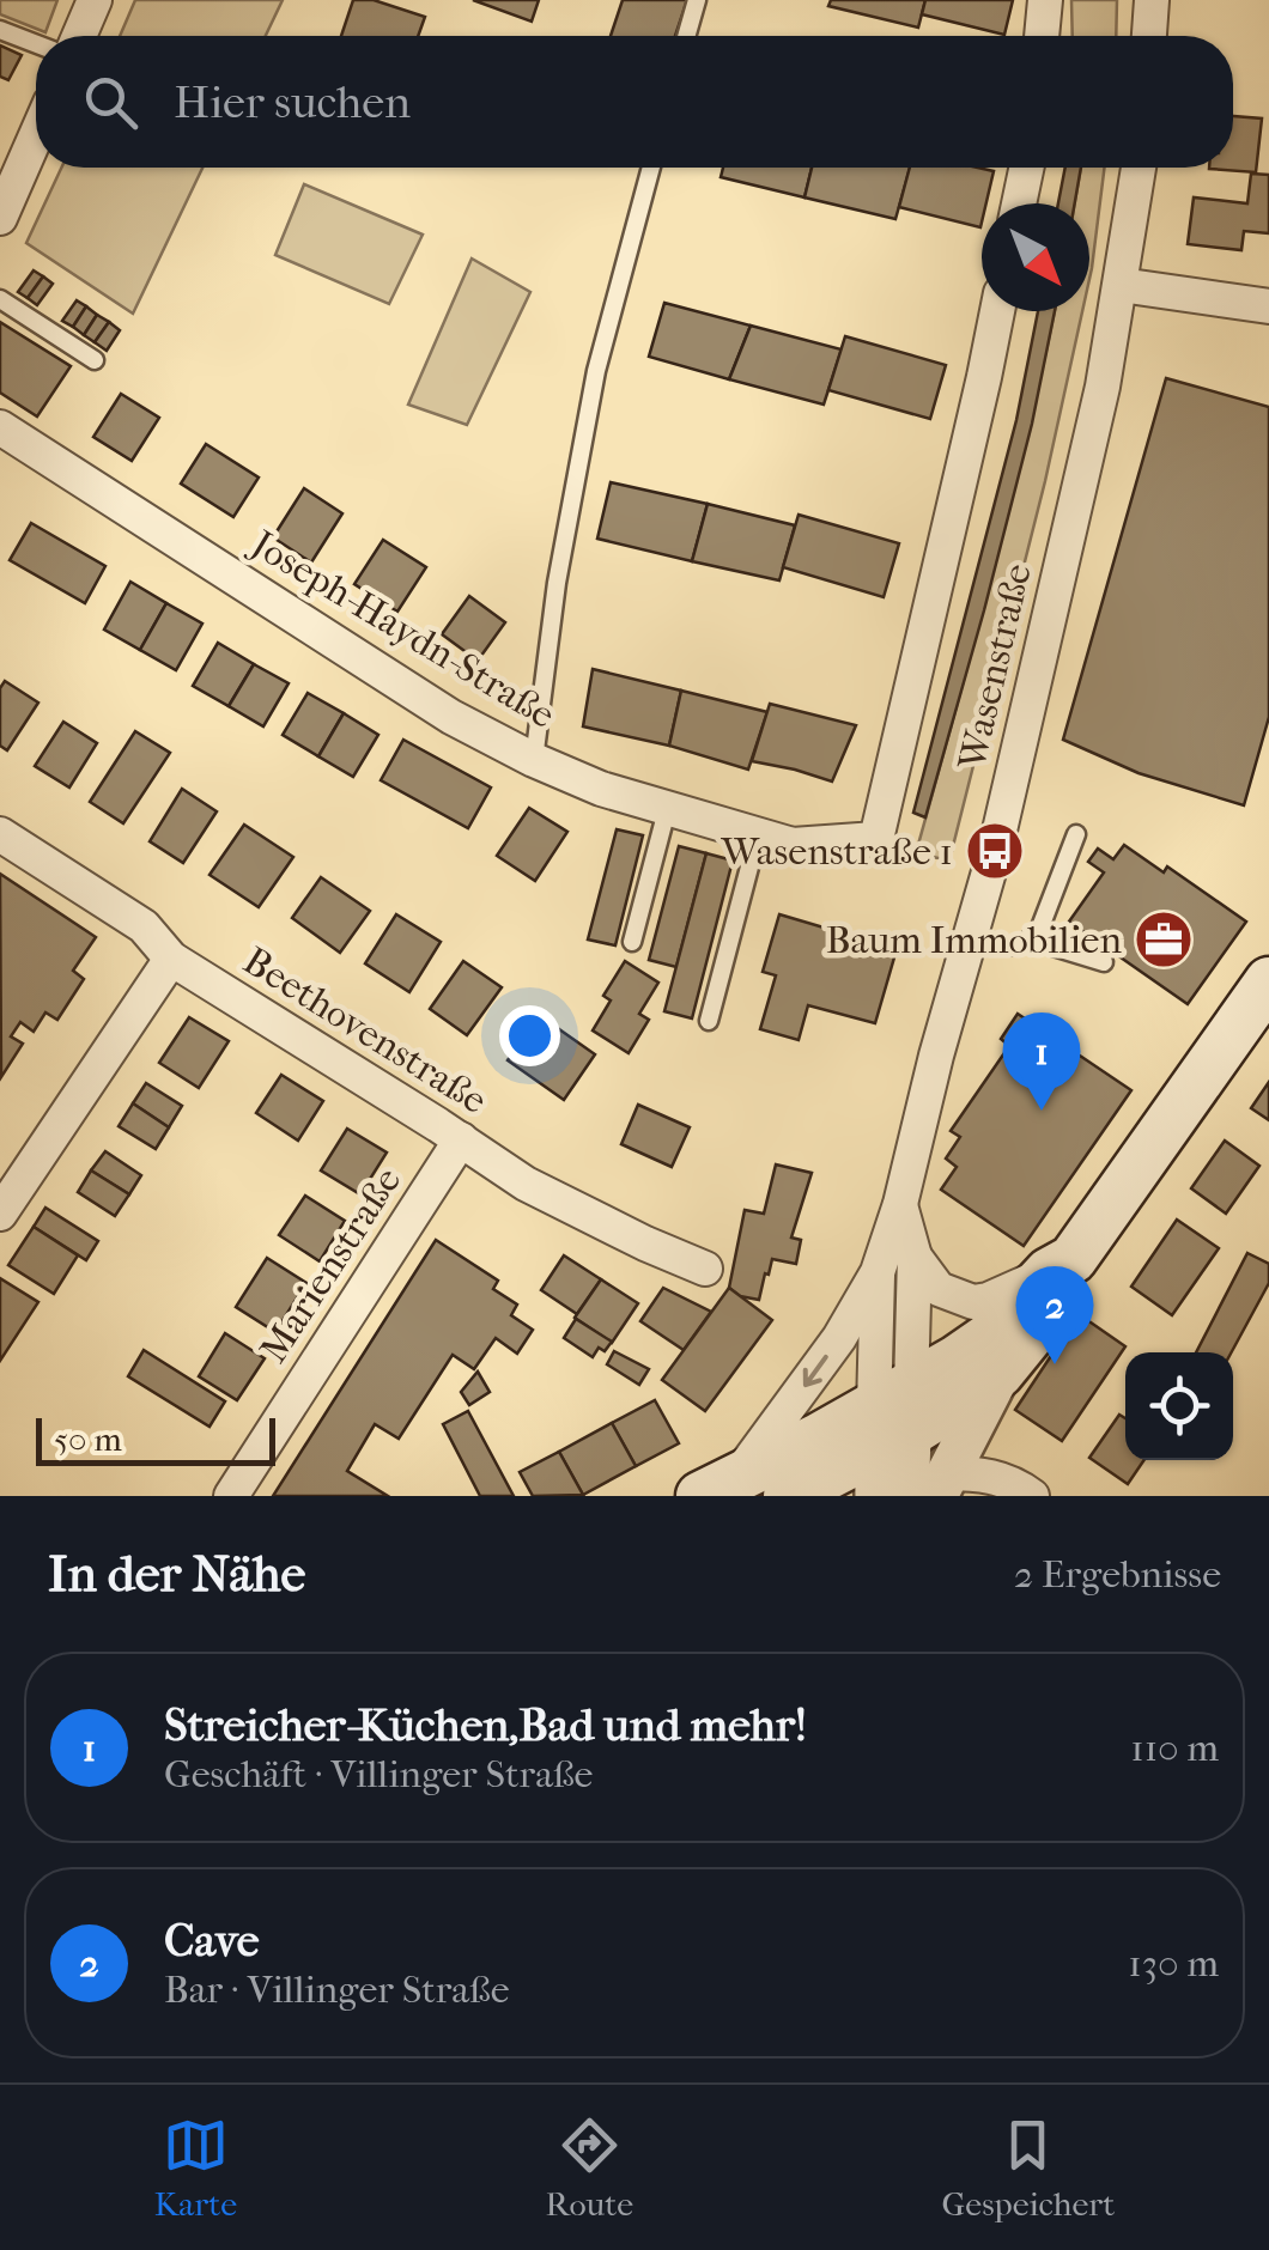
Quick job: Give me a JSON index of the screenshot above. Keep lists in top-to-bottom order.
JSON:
{
  "streets": {
    "street": [
      "Joseph-Haydn-Straße",
      "Wasenstraße",
      "Beethovenstraße",
      "Marienstraße"
    ]
  },
  "crossings": [
    ["Beethovenstraße", "Marienstraße"]
  ],
  "places": {
    "bus stop": ["Wasenstraße 1"],
    "office": ["Baum Immobilien"]
  },
  "scale_bar": "50 m",
  "north": "bottom right",
  "page": {
    "search": "Hier suchen",
    "pins": ["1", "2"],
    "scale": "50 m",
    "heading": ["In der Nähe", "2 Ergebnisse"],
    "list": [
      {
        "mark": "1",
        "name": "Streicher-Küchen,Bad und mehr!",
        "note": "Geschäft · Villinger Straße",
        "value": "110 m"
      },
      {
        "mark": "2",
        "name": "Cave",
        "note": "Bar · Villinger Straße",
        "value": "130 m"
      }
    ],
    "nav": ["Karte", "Route", "Gespeichert"]
  }
}
